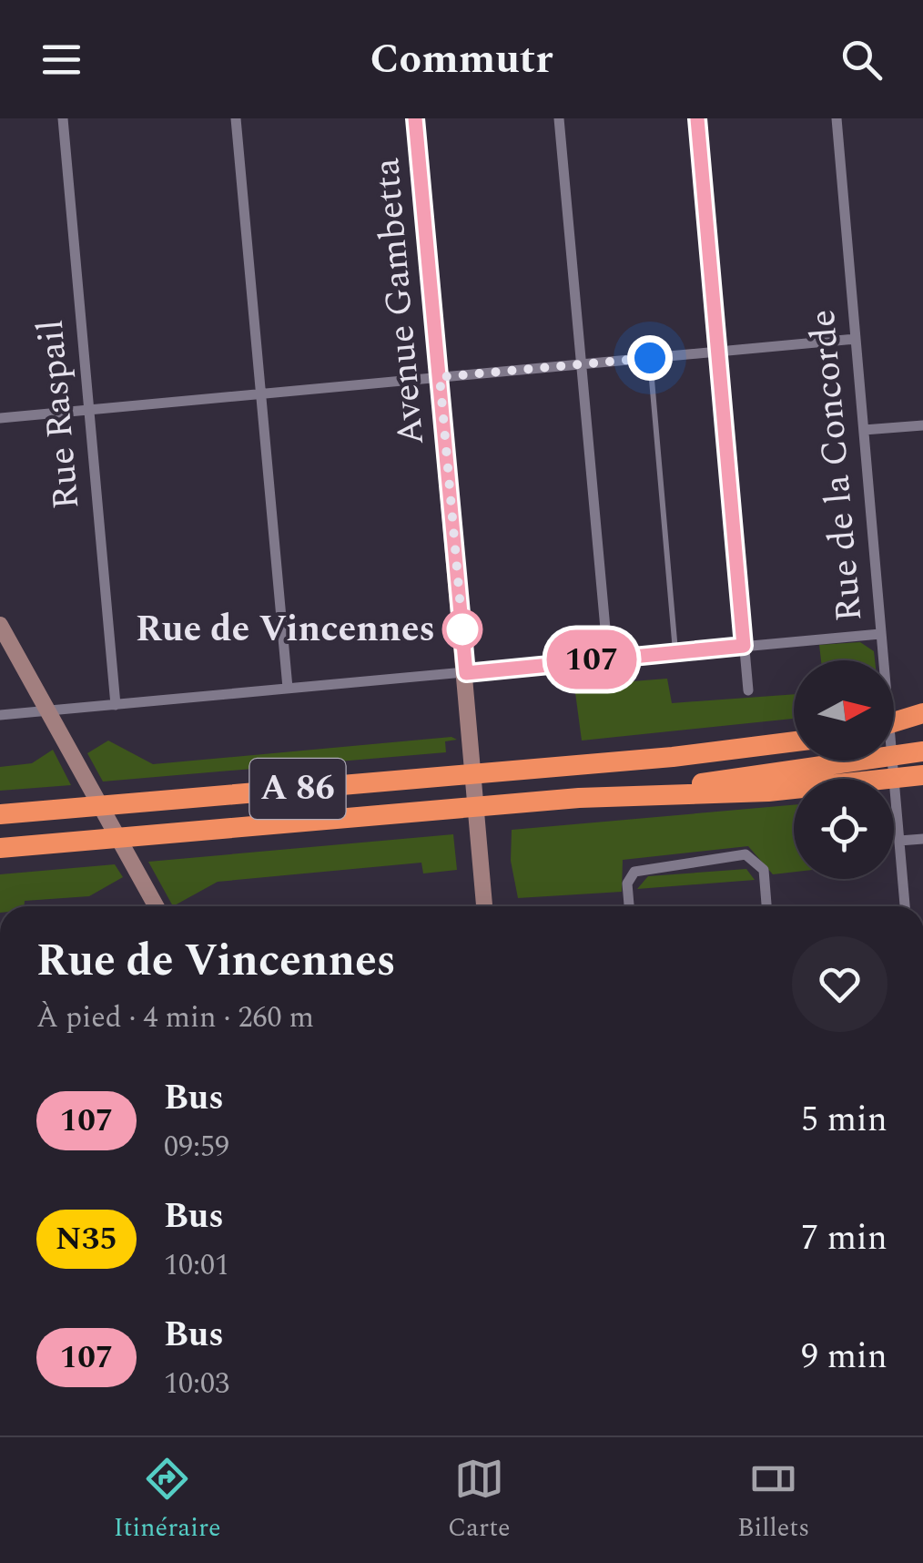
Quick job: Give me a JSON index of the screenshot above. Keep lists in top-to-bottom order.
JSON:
{
  "streets": {
    "highway": ["A 86"],
    "street": ["Avenue Gambetta", "Rue Raspail", "Rue de la Concorde"]
  },
  "places": ["Rue de Vincennes"],
  "lines": ["bus line 107"],
  "north": "right",
  "page": {
    "header": "Commutr",
    "on_map": "107",
    "heading": ["Rue de Vincennes", "À pied · 4 min · 260 m"],
    "list": [
      {
        "mark": "107",
        "name": "Bus",
        "note": "09:59",
        "value": "5 min"
      },
      {
        "mark": "N35",
        "name": "Bus",
        "note": "10:01",
        "value": "7 min"
      },
      {
        "mark": "107",
        "name": "Bus",
        "note": "10:03",
        "value": "9 min"
      }
    ],
    "tabs": ["Itinéraire", "Carte", "Billets"]
  }
}
